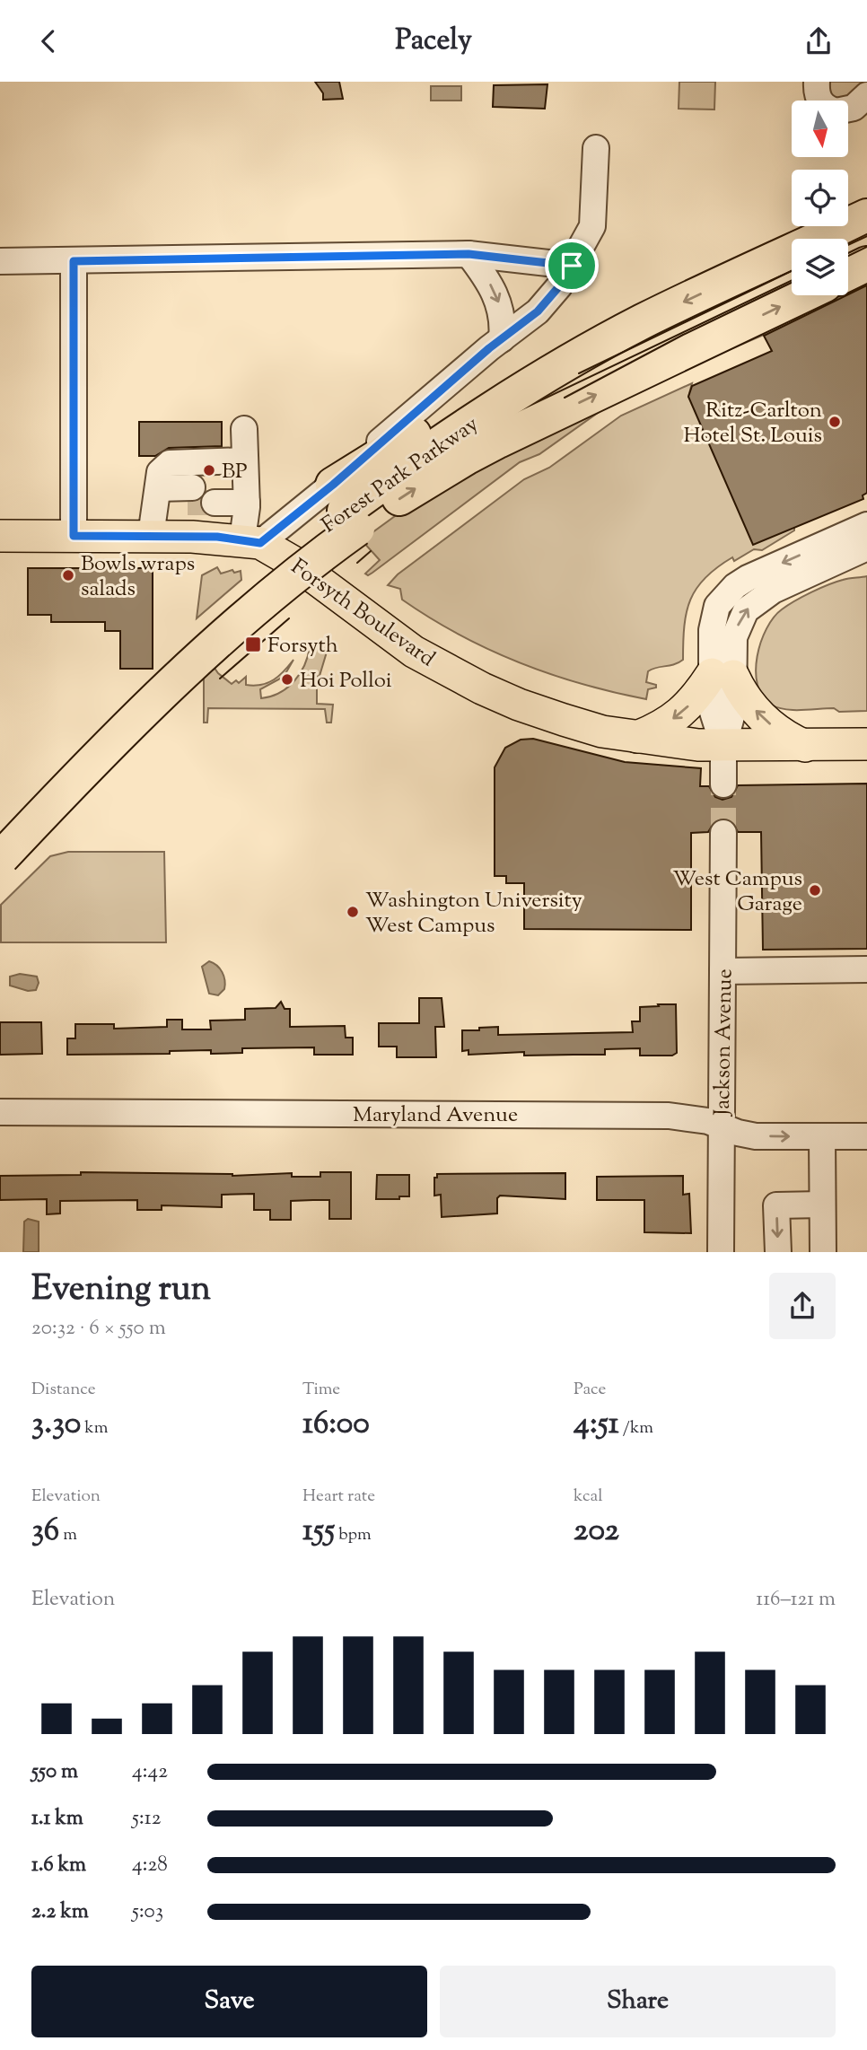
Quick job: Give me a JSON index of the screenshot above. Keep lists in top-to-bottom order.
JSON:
{
  "streets": {
    "highway": ["Forest Park Parkway"],
    "main road": ["Forsyth Boulevard"],
    "street": ["Jackson Avenue", "Maryland Avenue"]
  },
  "crossings": [
    ["Jackson Avenue", "Maryland Avenue"]
  ],
  "places": {
    "other": [
      "Ritz-Carlton Hotel St. Louis",
      "BP",
      "Bowls wraps salads",
      "Hoi Polloi",
      "West Campus Garage",
      "Washington University West Campus"
    ],
    "transit": ["Forsyth"]
  },
  "north": "bottom",
  "page": {
    "header": "Pacely",
    "heading": ["Evening run", "20:32 · 6 × 550 m"],
    "stats": [
      ["Distance", "3.30 km"],
      ["Time", "16:00"],
      ["Pace", "4:51 /km"],
      ["Elevation", "36 m"],
      ["Heart rate", "155 bpm"],
      ["kcal", "202"]
    ],
    "chart": ["Elevation", "116–121 m"],
    "list": [
      {
        "name": "550 m",
        "note": "4:42"
      },
      {
        "name": "1.1 km",
        "note": "5:12"
      },
      {
        "name": "1.6 km",
        "note": "4:28"
      },
      {
        "name": "2.2 km",
        "note": "5:03"
      }
    ],
    "buttons": ["Save", "Share"]
  }
}
